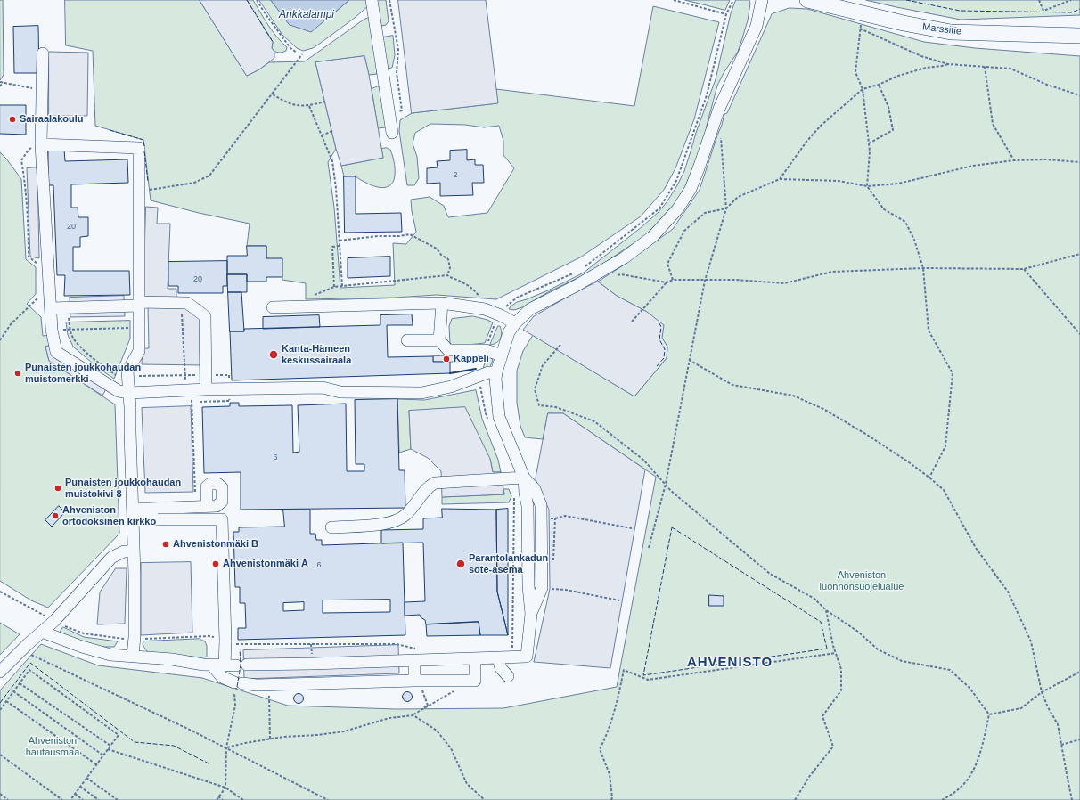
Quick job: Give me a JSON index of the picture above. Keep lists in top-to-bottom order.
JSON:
{
  "streets": {
    "main road": ["Marssitie"]
  },
  "districts": ["AHVENISTO"],
  "water": ["Ankkalampi"],
  "parks": ["Ahveniston luonnonsuojelualue", "Ahveniston hautausmaa"],
  "places": [
    "Sairaalakoulu",
    "Kanta-Hämeen keskussairaala",
    "Kappeli",
    "Punaisten joukkohaudan muistomerkki",
    "Punaisten joukkohaudan muistokivi 8",
    "Ahveniston ortodoksinen kirkko",
    "Ahvenistonmäki B",
    "Ahvenistonmäki A",
    "Parantolankadun sote-asema"
  ],
  "house_numbers": [
    "2",
    "20",
    "20",
    "6",
    "6"
  ]
}
